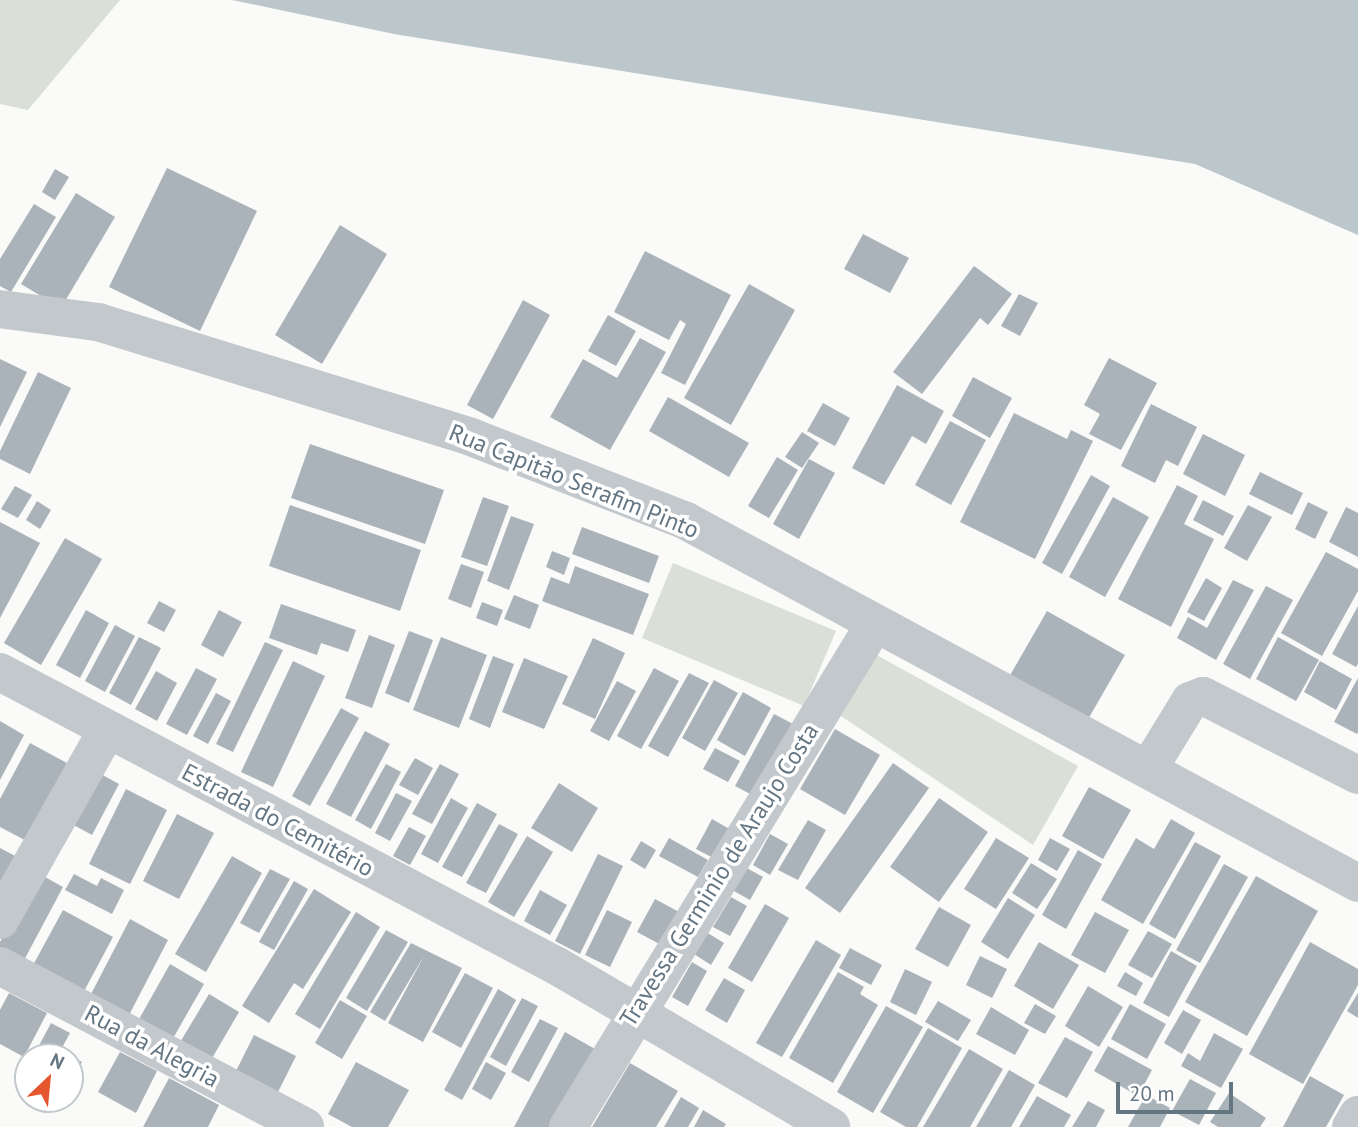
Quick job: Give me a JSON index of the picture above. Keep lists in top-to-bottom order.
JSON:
{
  "streets": {
    "street": [
      "Rua Capitão Serafim Pinto",
      "Estrada do Cemitério",
      "Travessa Germinio de Araujo Costa",
      "Rua da Alegria"
    ]
  },
  "crossings": [
    ["Rua Capitão Serafim Pinto", "Travessa Germinio de Araujo Costa"],
    ["Estrada do Cemitério", "Travessa Germinio de Araujo Costa"]
  ],
  "scale_bar": "20 m",
  "north": "top right"
}
